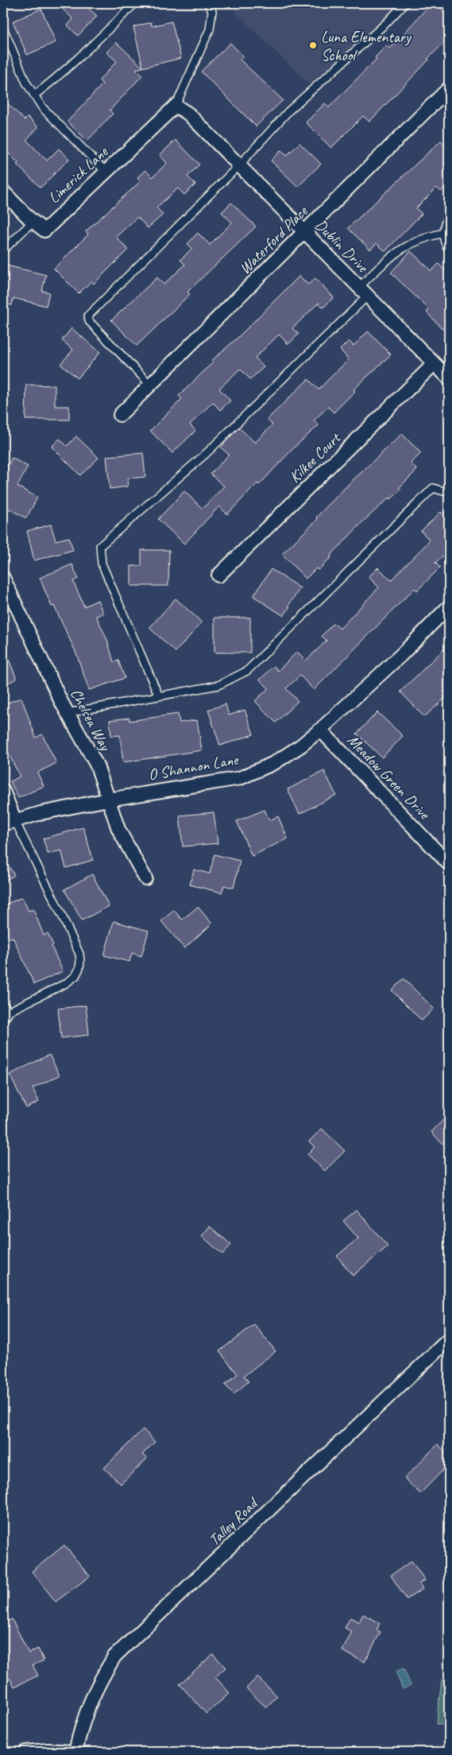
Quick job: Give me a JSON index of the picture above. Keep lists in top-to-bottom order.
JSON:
{
  "streets": {
    "street": [
      "Limerick Lane",
      "Waterford Place",
      "Dublin Drive",
      "Kilkee Court",
      "Chelsea Way",
      "O Shannon Lane",
      "Meadow Green Drive",
      "Talley Road"
    ]
  },
  "crossings": [
    ["Limerick Lane", "Dublin Drive"],
    ["Waterford Place", "Dublin Drive"],
    ["Dublin Drive", "Kilkee Court"],
    ["Chelsea Way", "O Shannon Lane"],
    ["O Shannon Lane", "Meadow Green Drive"]
  ],
  "places": ["Luna Elementary School"]
}
